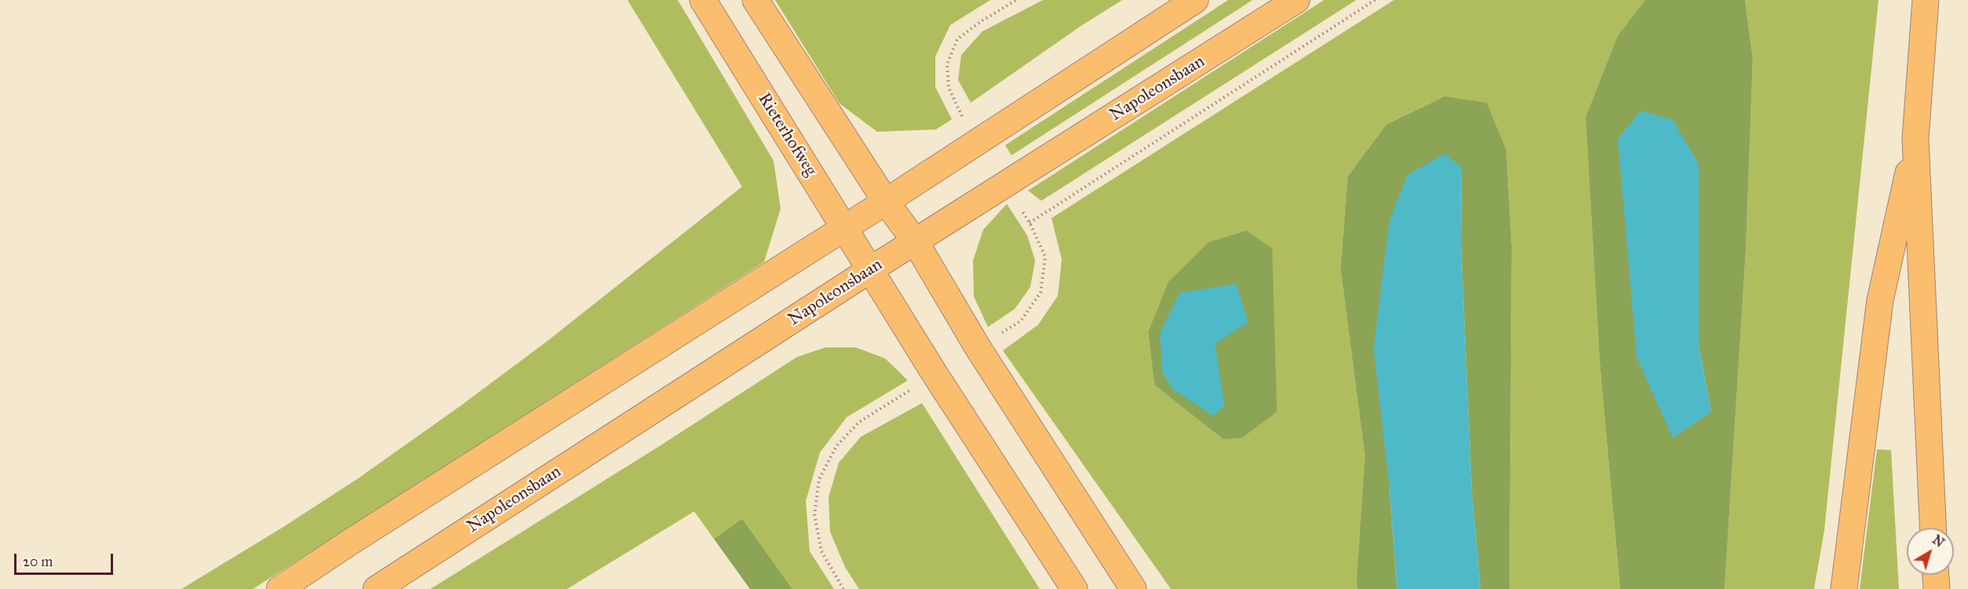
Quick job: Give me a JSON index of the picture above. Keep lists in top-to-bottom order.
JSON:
{
  "streets": {
    "main road": ["Napoleonsbaan", "Rieterhofweg"]
  },
  "crossings": [
    ["Napoleonsbaan", "Rieterhofweg"]
  ],
  "scale_bar": "20 m",
  "north": "top right"
}
